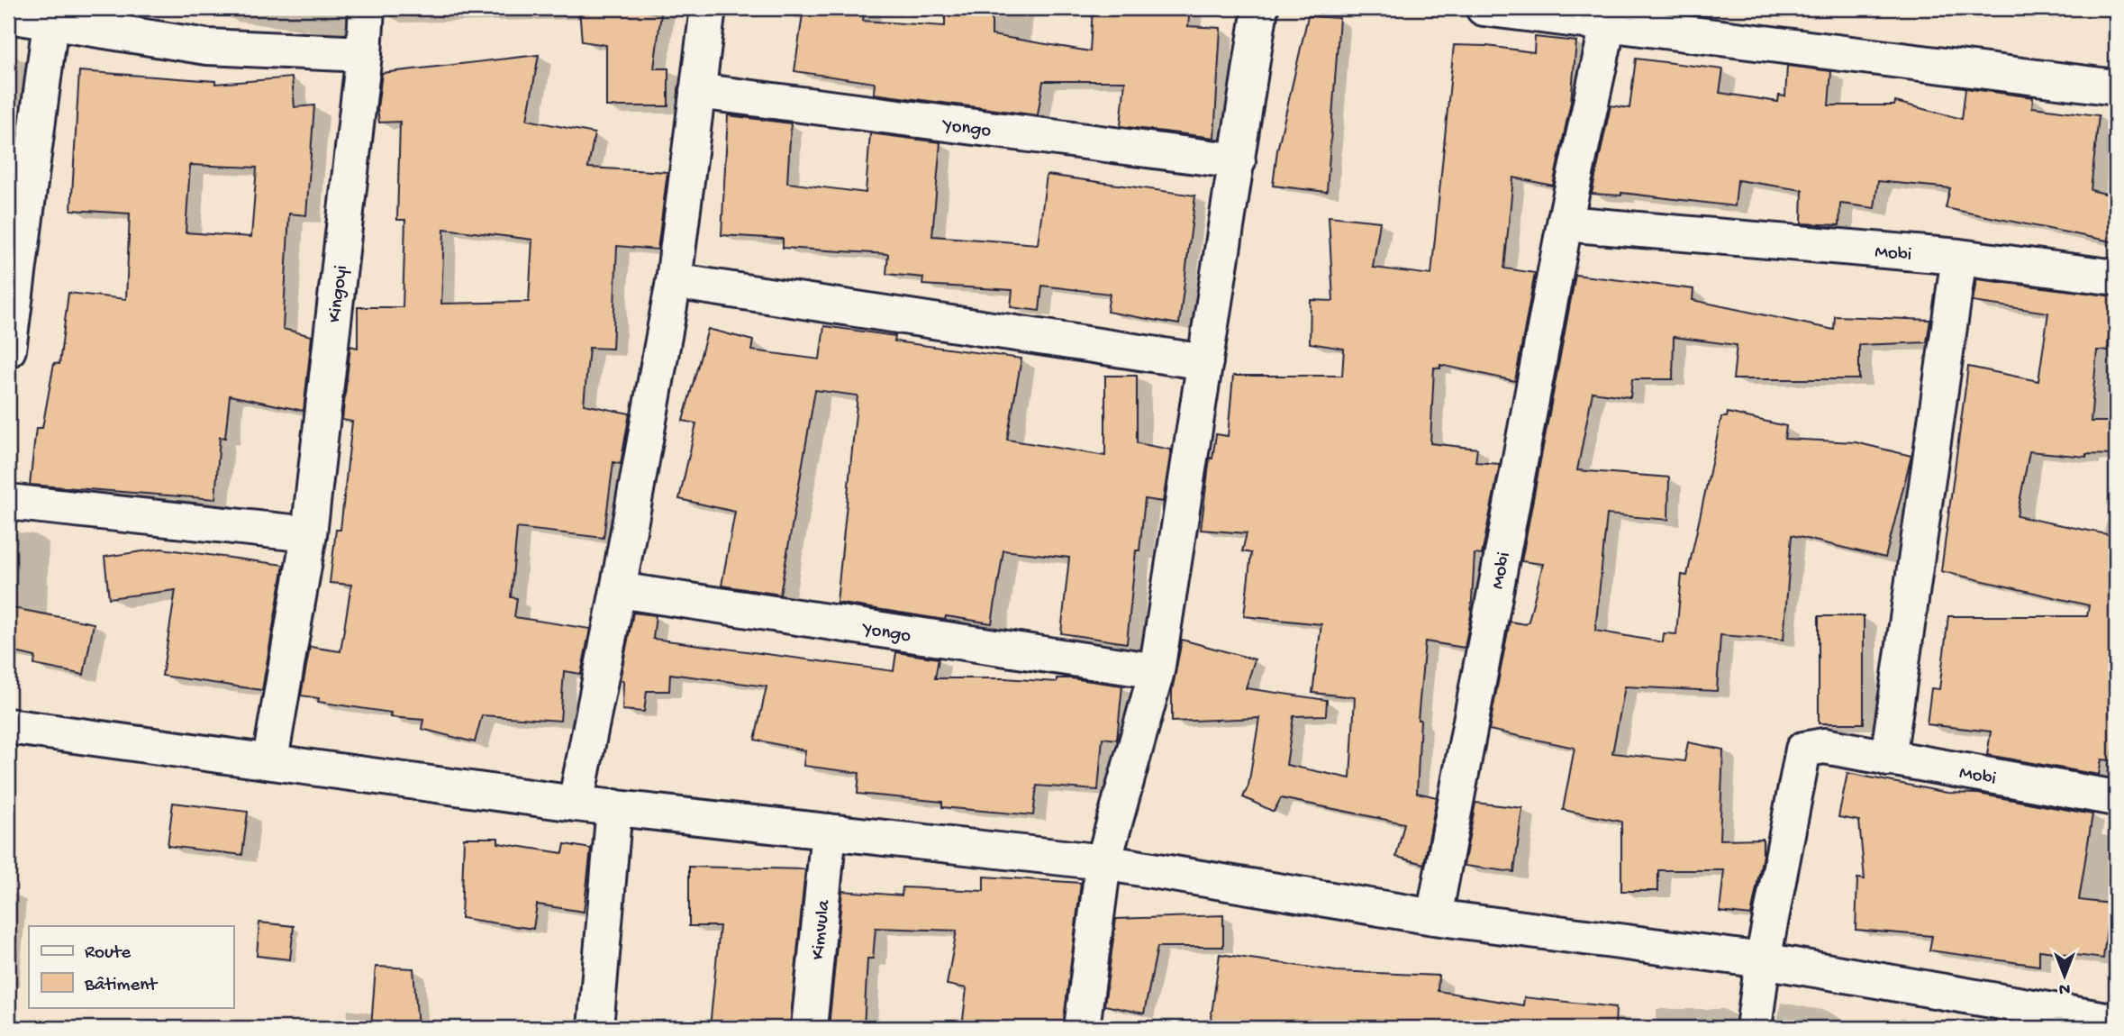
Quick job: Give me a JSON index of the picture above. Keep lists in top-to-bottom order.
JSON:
{
  "streets": {
    "street": [
      "Yongo",
      "Mobi",
      "Kingoyi",
      "Kimvula"
    ]
  },
  "legend": ["Route", "Bâtiment"],
  "north": "bottom"
}
